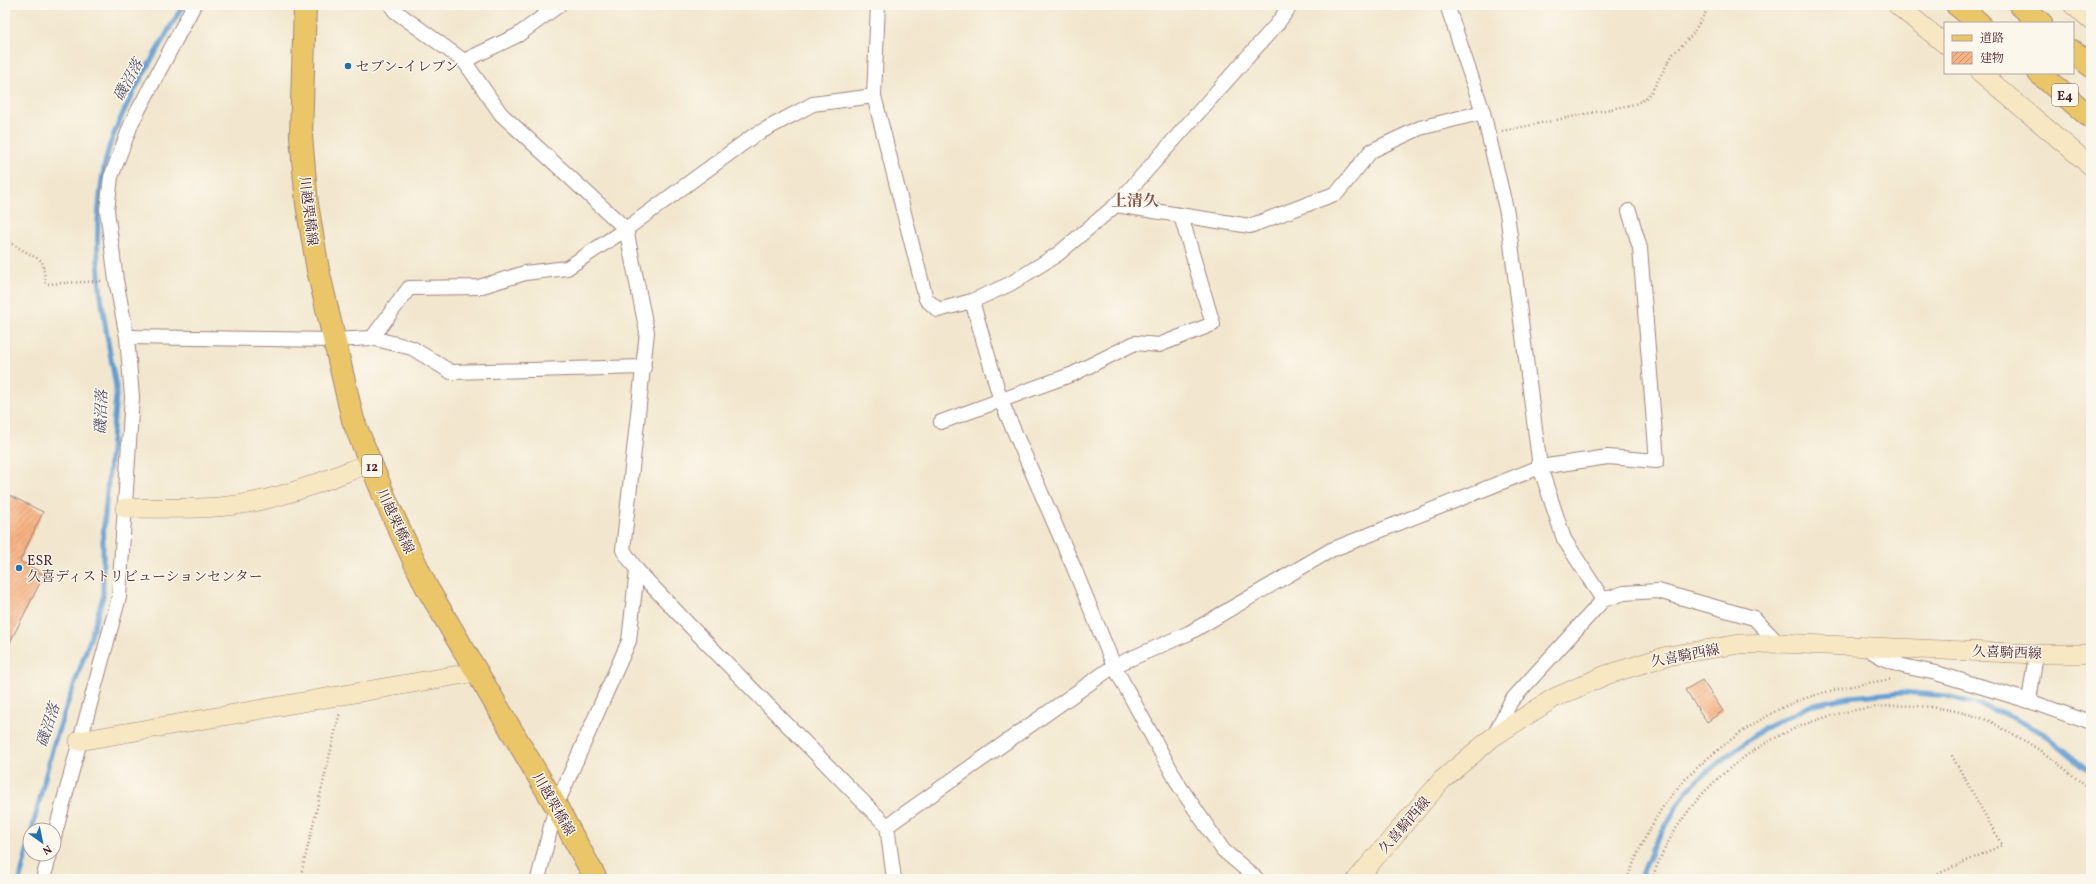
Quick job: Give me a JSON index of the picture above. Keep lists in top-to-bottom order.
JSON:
{
  "streets": {
    "main road": ["E4", "川越栗橋線", "12"],
    "street": ["久喜騎西線"]
  },
  "districts": ["上清久"],
  "water": ["磯沼落"],
  "places": ["セブン-イレブン", "ESR 久喜ディストリビューションセンター"],
  "legend": ["道路", "建物"],
  "north": "bottom right"
}
